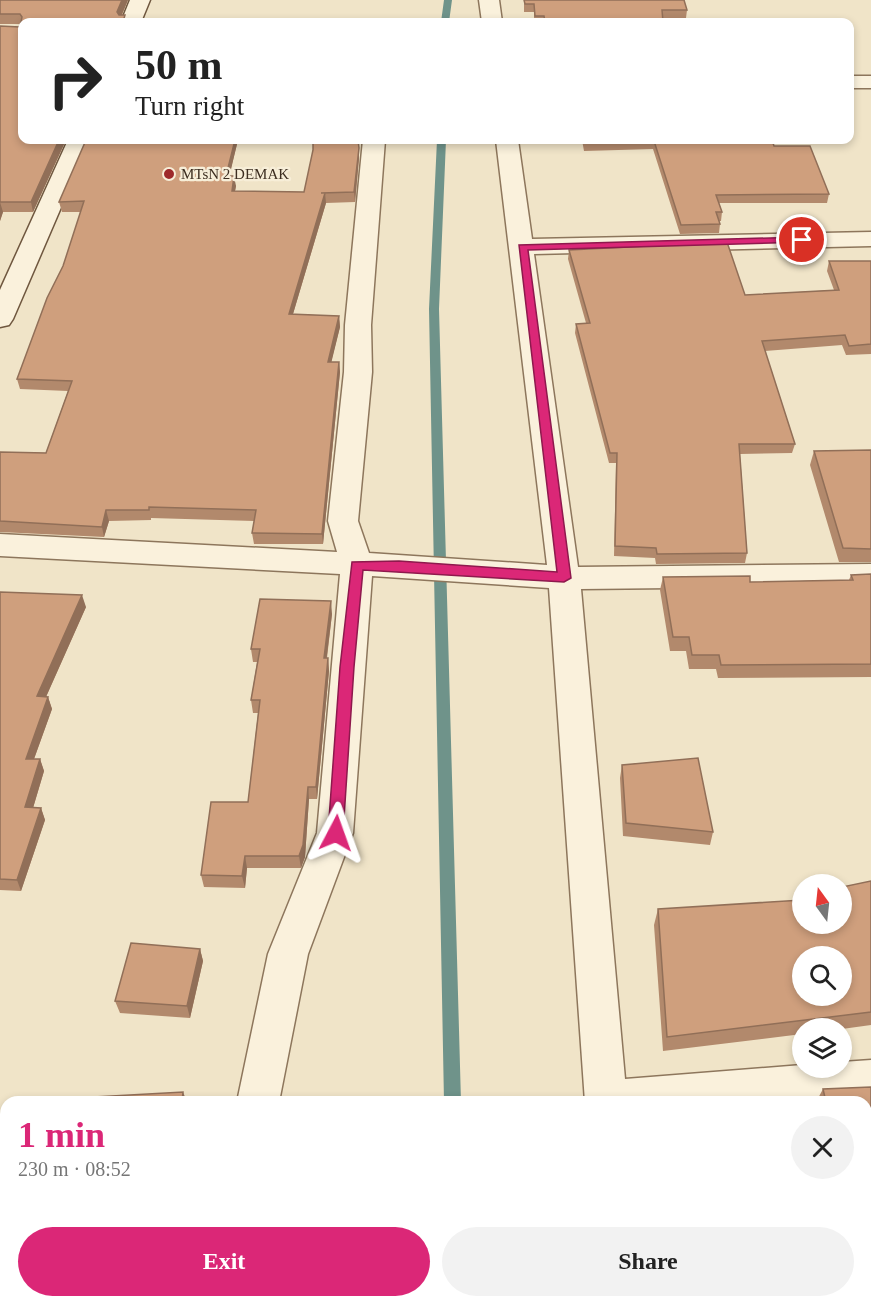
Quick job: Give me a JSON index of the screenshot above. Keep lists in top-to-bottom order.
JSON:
{
  "places": ["MTsN 2 DEMAK"],
  "north": "top",
  "page": {
    "turn": ["50 m", "Turn right"],
    "heading": ["1 min", "230 m · 08:52"],
    "buttons": ["Exit", "Share"]
  }
}
